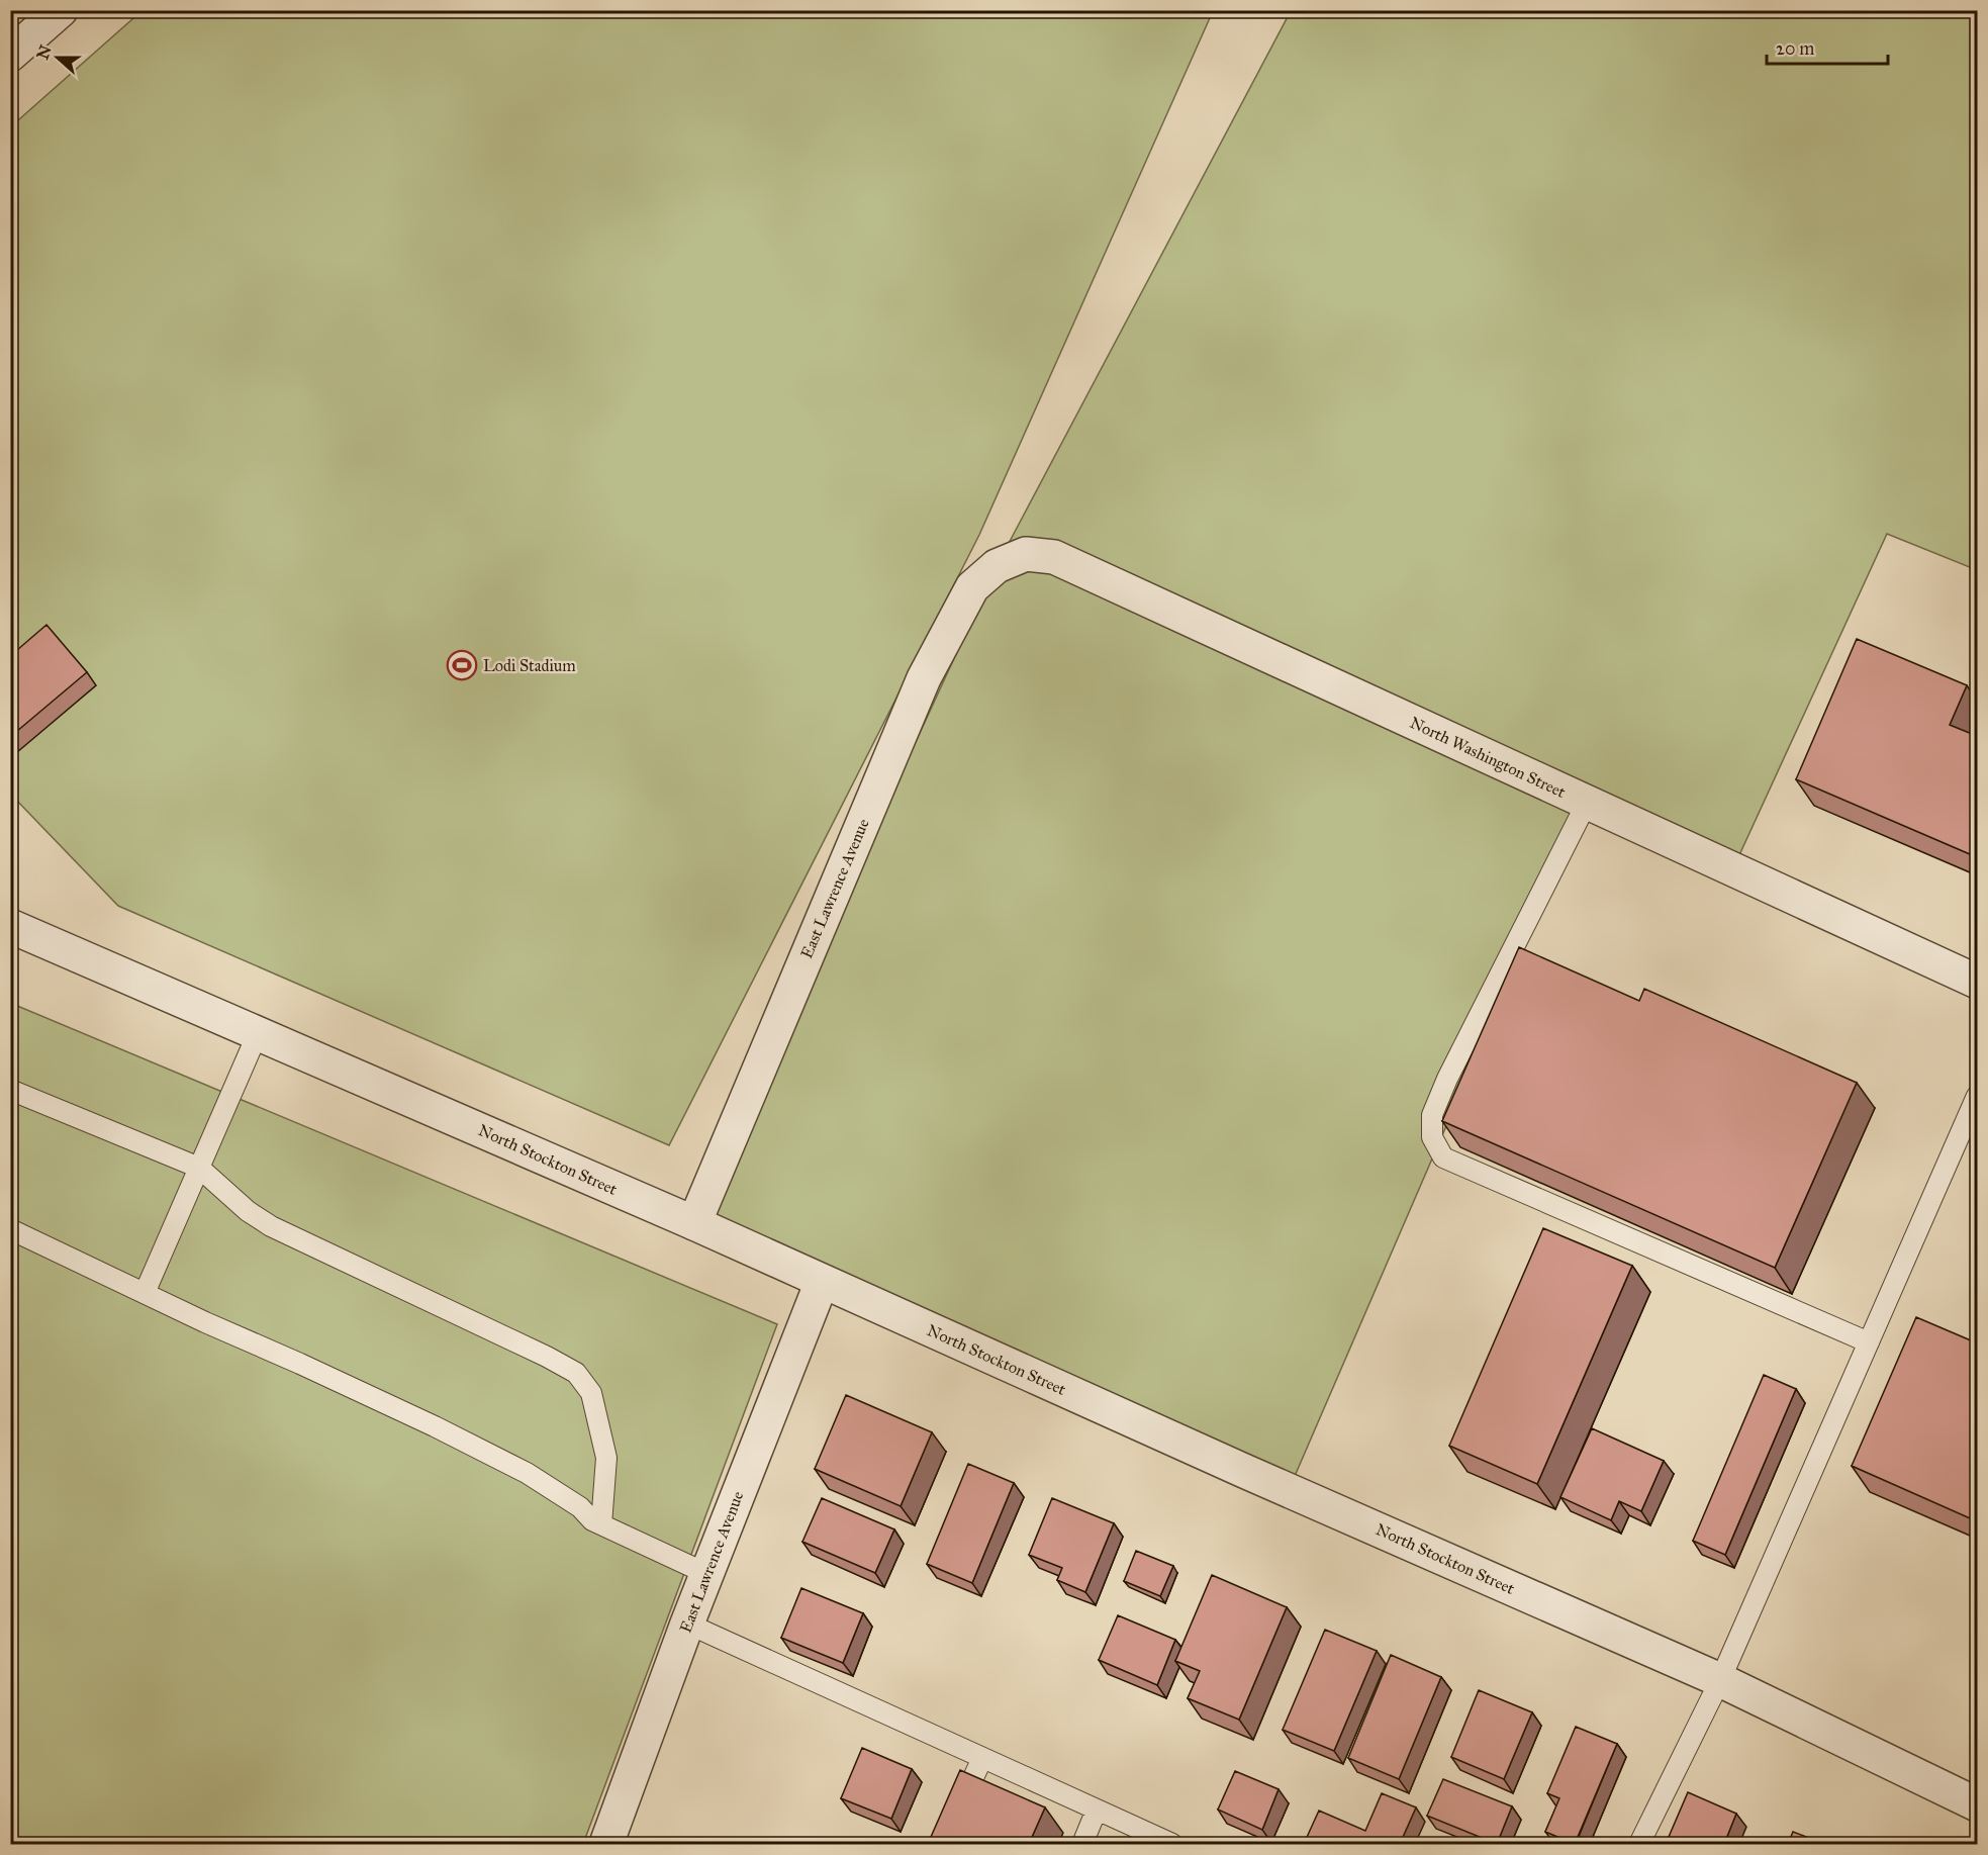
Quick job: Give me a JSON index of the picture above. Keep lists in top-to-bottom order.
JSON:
{
  "streets": {
    "street": ["North Washington Street", "East Lawrence Avenue", "North Stockton Street"]
  },
  "crossings": [
    ["North Washington Street", "East Lawrence Avenue"],
    ["East Lawrence Avenue", "North Stockton Street"]
  ],
  "places": {
    "sports": ["Lodi Stadium"]
  },
  "scale_bar": "20 m",
  "north": "left"
}
